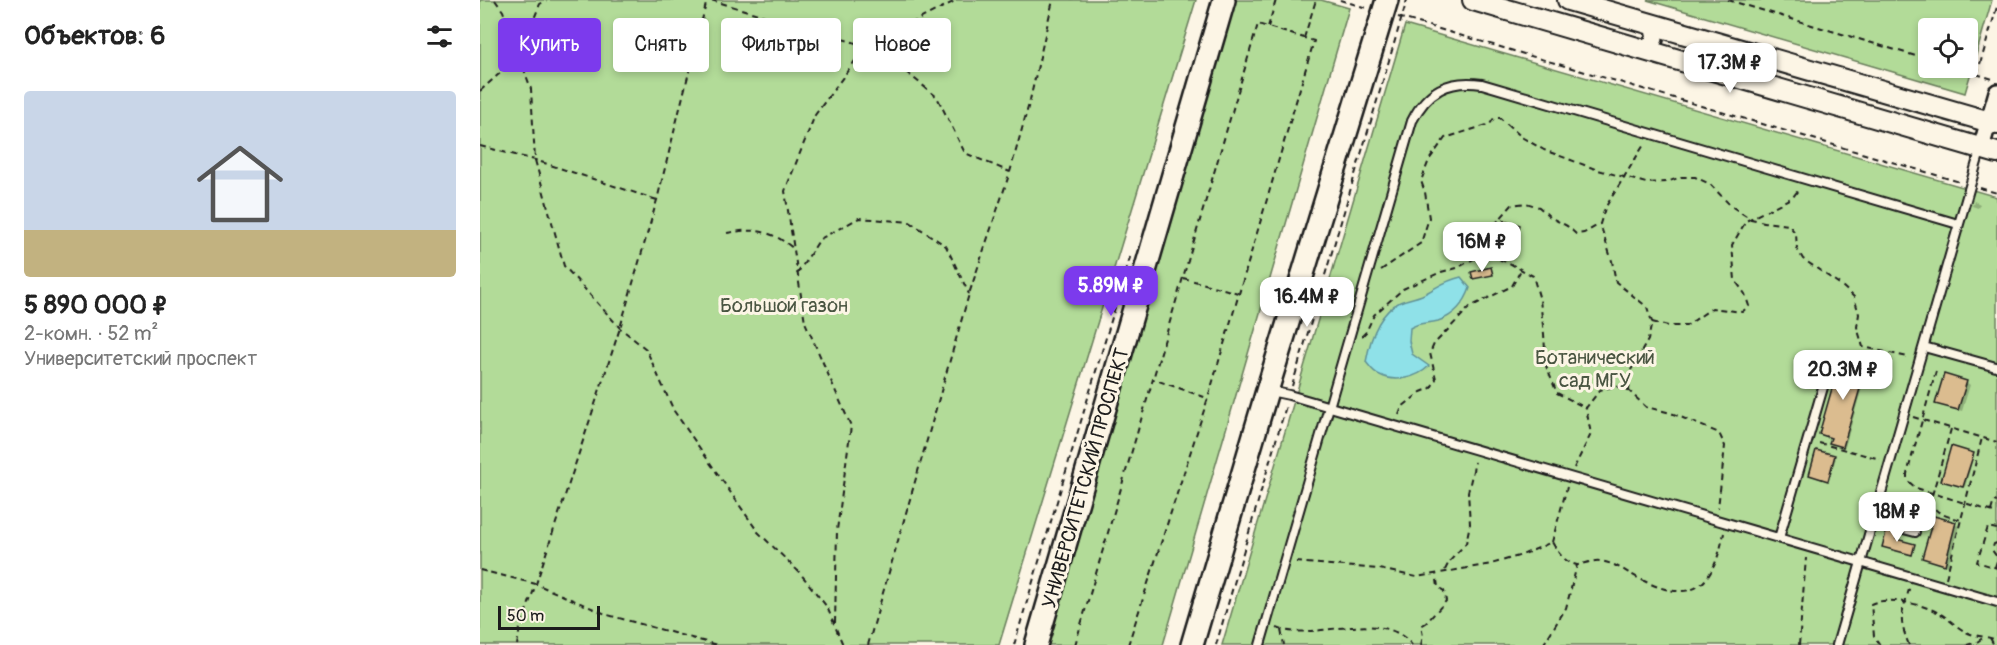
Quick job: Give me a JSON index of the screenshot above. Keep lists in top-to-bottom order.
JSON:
{
  "streets": {
    "main road": ["УНИВЕРСИТЕТСКИЙ ПРОСПЕКТ"]
  },
  "parks": ["Большой газон", "Ботанический сад МГУ"],
  "scale_bar": "50 m",
  "page": {
    "heading": "Объектов: 6",
    "chip": [
      "Купить",
      "Снять",
      "Фильтры",
      "Новое"
    ],
    "price": [
      "17.3M ₽",
      "16M ₽",
      "5.89M ₽",
      "16.4M ₽",
      "20.3M ₽",
      "18M ₽"
    ],
    "list": [
      {
        "name": "5 890 000 ₽",
        "note": "2-комн. · 52 m² · Университетский проспект"
      }
    ],
    "scale": "50 m"
  }
}
